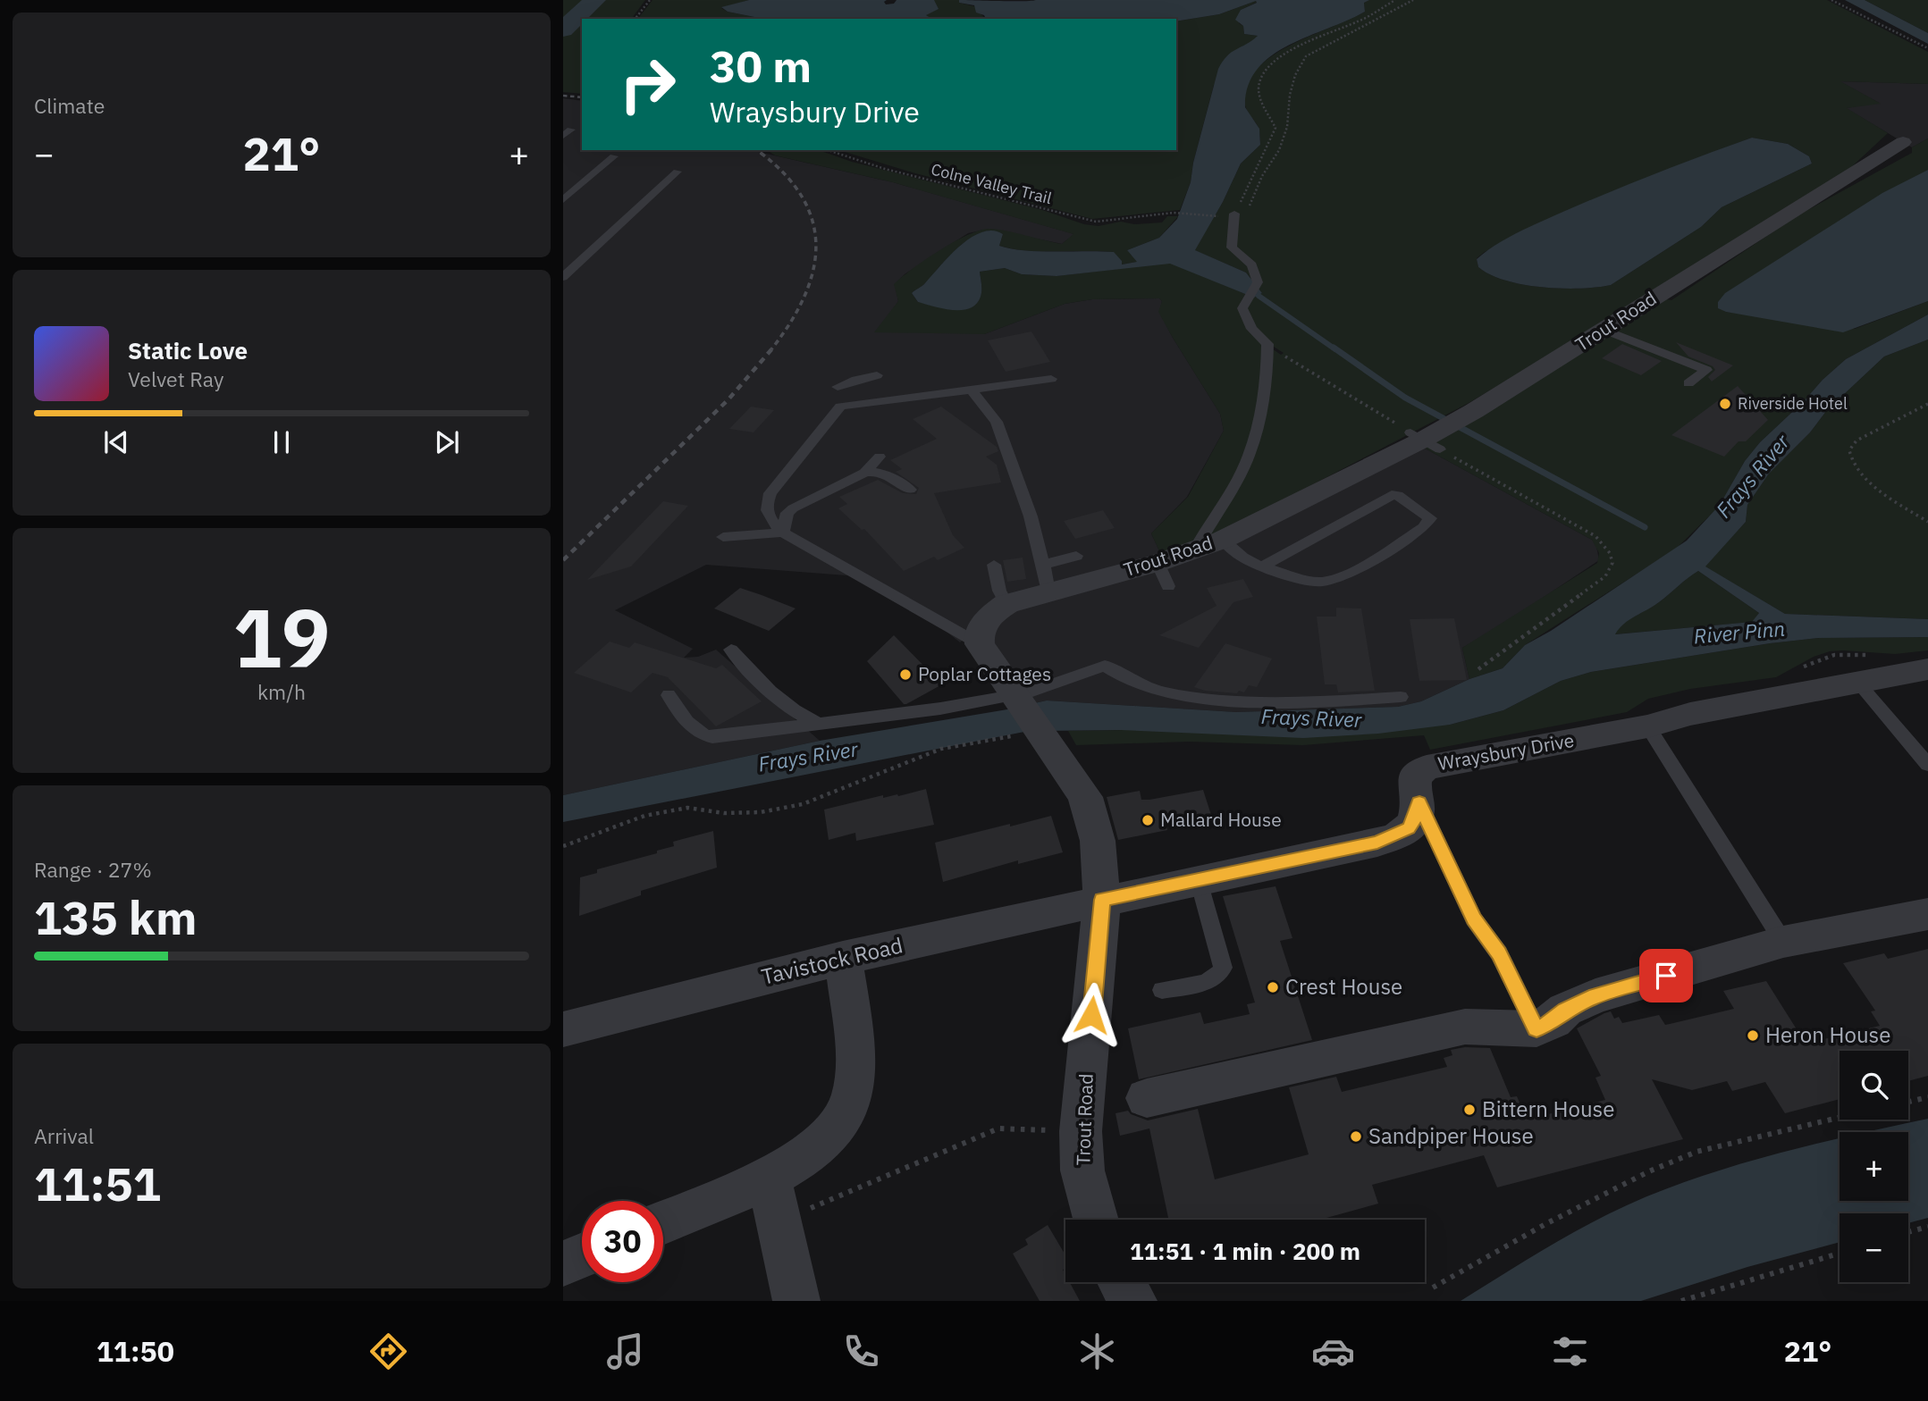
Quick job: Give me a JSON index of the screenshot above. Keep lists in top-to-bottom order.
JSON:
{
  "streets": {
    "street": ["Trout Road", "Wraysbury Drive", "Tavistock Road"],
    "path": ["Colne Valley Trail"]
  },
  "crossings": [
    ["Trout Road", "Wraysbury Drive"],
    ["Trout Road", "Tavistock Road"],
    ["Wraysbury Drive", "Tavistock Road"]
  ],
  "water": ["Frays River", "River Pinn"],
  "places": [
    "Riverside Hotel",
    "Poplar Cottages",
    "Mallard House",
    "Crest House",
    "Heron House",
    "Bittern House",
    "Sandpiper House"
  ],
  "page": {
    "tile": [
      "Climate",
      ["19", "km/h"],
      ["Range · 27%", "135 km"],
      ["Arrival", "11:51"]
    ],
    "turn": ["30 m", "Wraysbury Drive"],
    "heat": ["−", "21°", "+"],
    "song": ["Static Love", "Velvet Ray"],
    "map_buttons": ["+", "−"],
    "limit": "30",
    "trip": "11:51 · 1 min · 200 m",
    "tabs": ["11:50", "21°"]
  }
}
